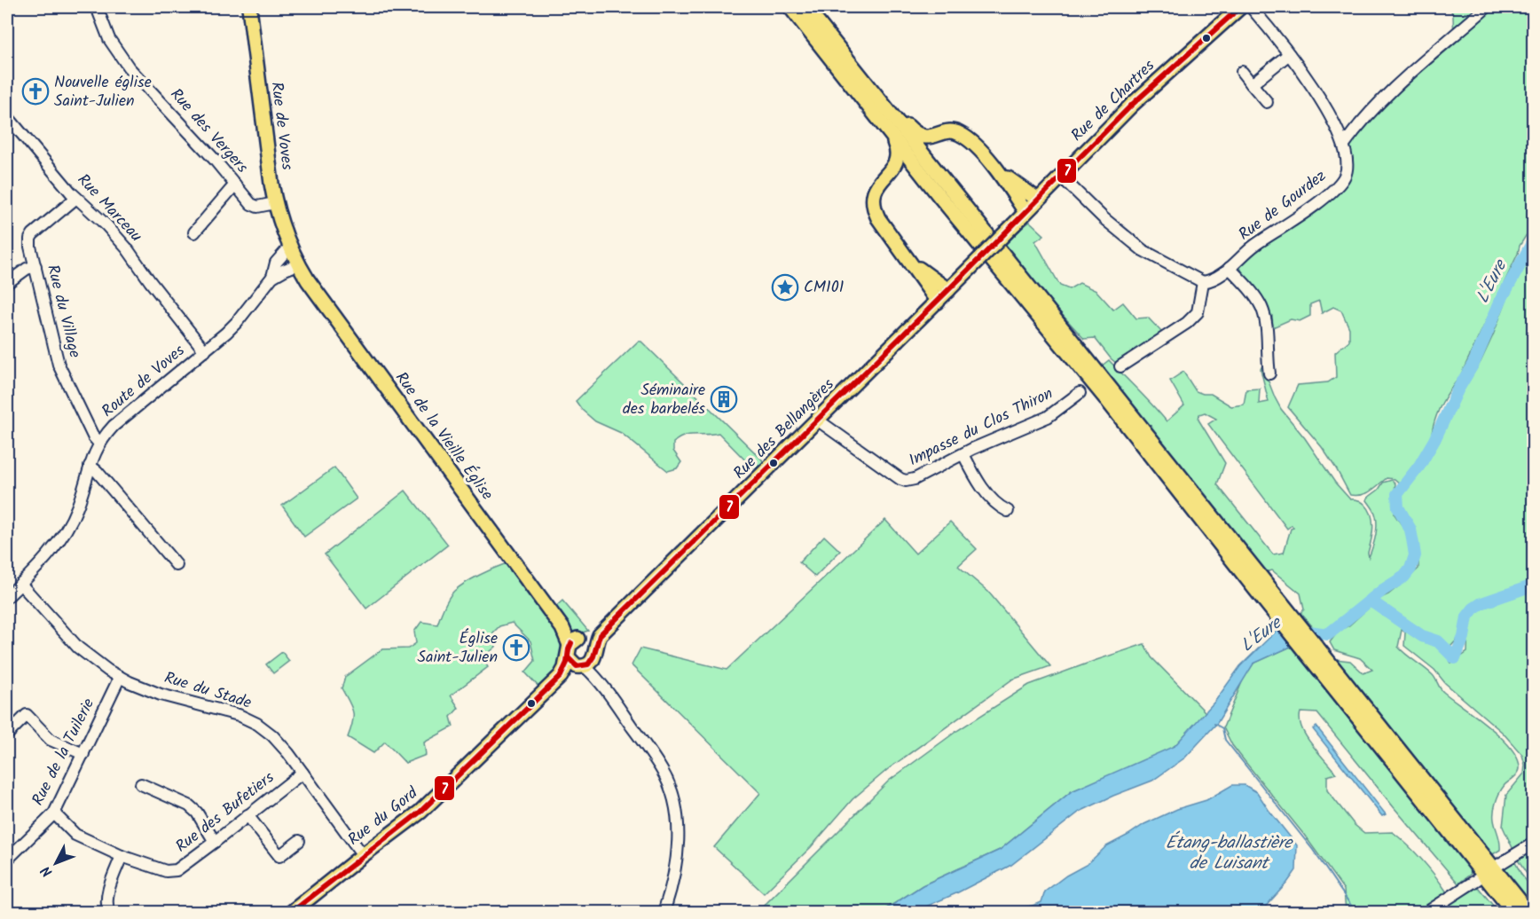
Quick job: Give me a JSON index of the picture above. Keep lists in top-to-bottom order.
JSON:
{
  "streets": {
    "main road": [
      "Rue de Chartres",
      "Rue de Voves",
      "Rue des Bellangères",
      "Rue de la Vieille Église",
      "Rue du Gord"
    ],
    "street": [
      "Rue des Vergers",
      "Rue de Gourdez",
      "Rue Marceau",
      "Rue du Village",
      "Route de Voves",
      "Impasse du Clos Thiron",
      "Rue du Stade",
      "Rue de la Tuilerie",
      "Rue des Bufetiers"
    ]
  },
  "crossings": [
    ["Rue de Chartres", "Rue des Bellangères"],
    ["Rue de Voves", "Rue des Vergers"],
    ["Rue de Voves", "Rue de la Vieille Église"],
    ["Rue Marceau", "Rue du Village"],
    ["Rue Marceau", "Route de Voves"],
    ["Rue du Village", "Route de Voves"],
    ["Route de Voves", "Rue du Stade"],
    ["Impasse du Clos Thiron", "Rue des Bellangères"],
    ["Rue des Bellangères", "Rue de la Vieille Église"],
    ["Rue des Bellangères", "Rue du Gord"],
    ["Rue de la Vieille Église", "Rue du Gord"],
    ["Rue du Stade", "Rue de la Tuilerie"],
    ["Rue du Stade", "Rue des Bufetiers"],
    ["Rue du Stade", "Rue du Gord"],
    ["Rue de la Tuilerie", "Rue des Bufetiers"]
  ],
  "water": ["L'Eure", "Étang-ballastière de Luisant"],
  "places": {
    "church": ["Nouvelle église Saint-Julien", "Église Saint-Julien"],
    "place": ["CM101"],
    "building": ["Séminaire des barbelés"]
  },
  "lines": ["transit line 7"],
  "north": "bottom left"
}
